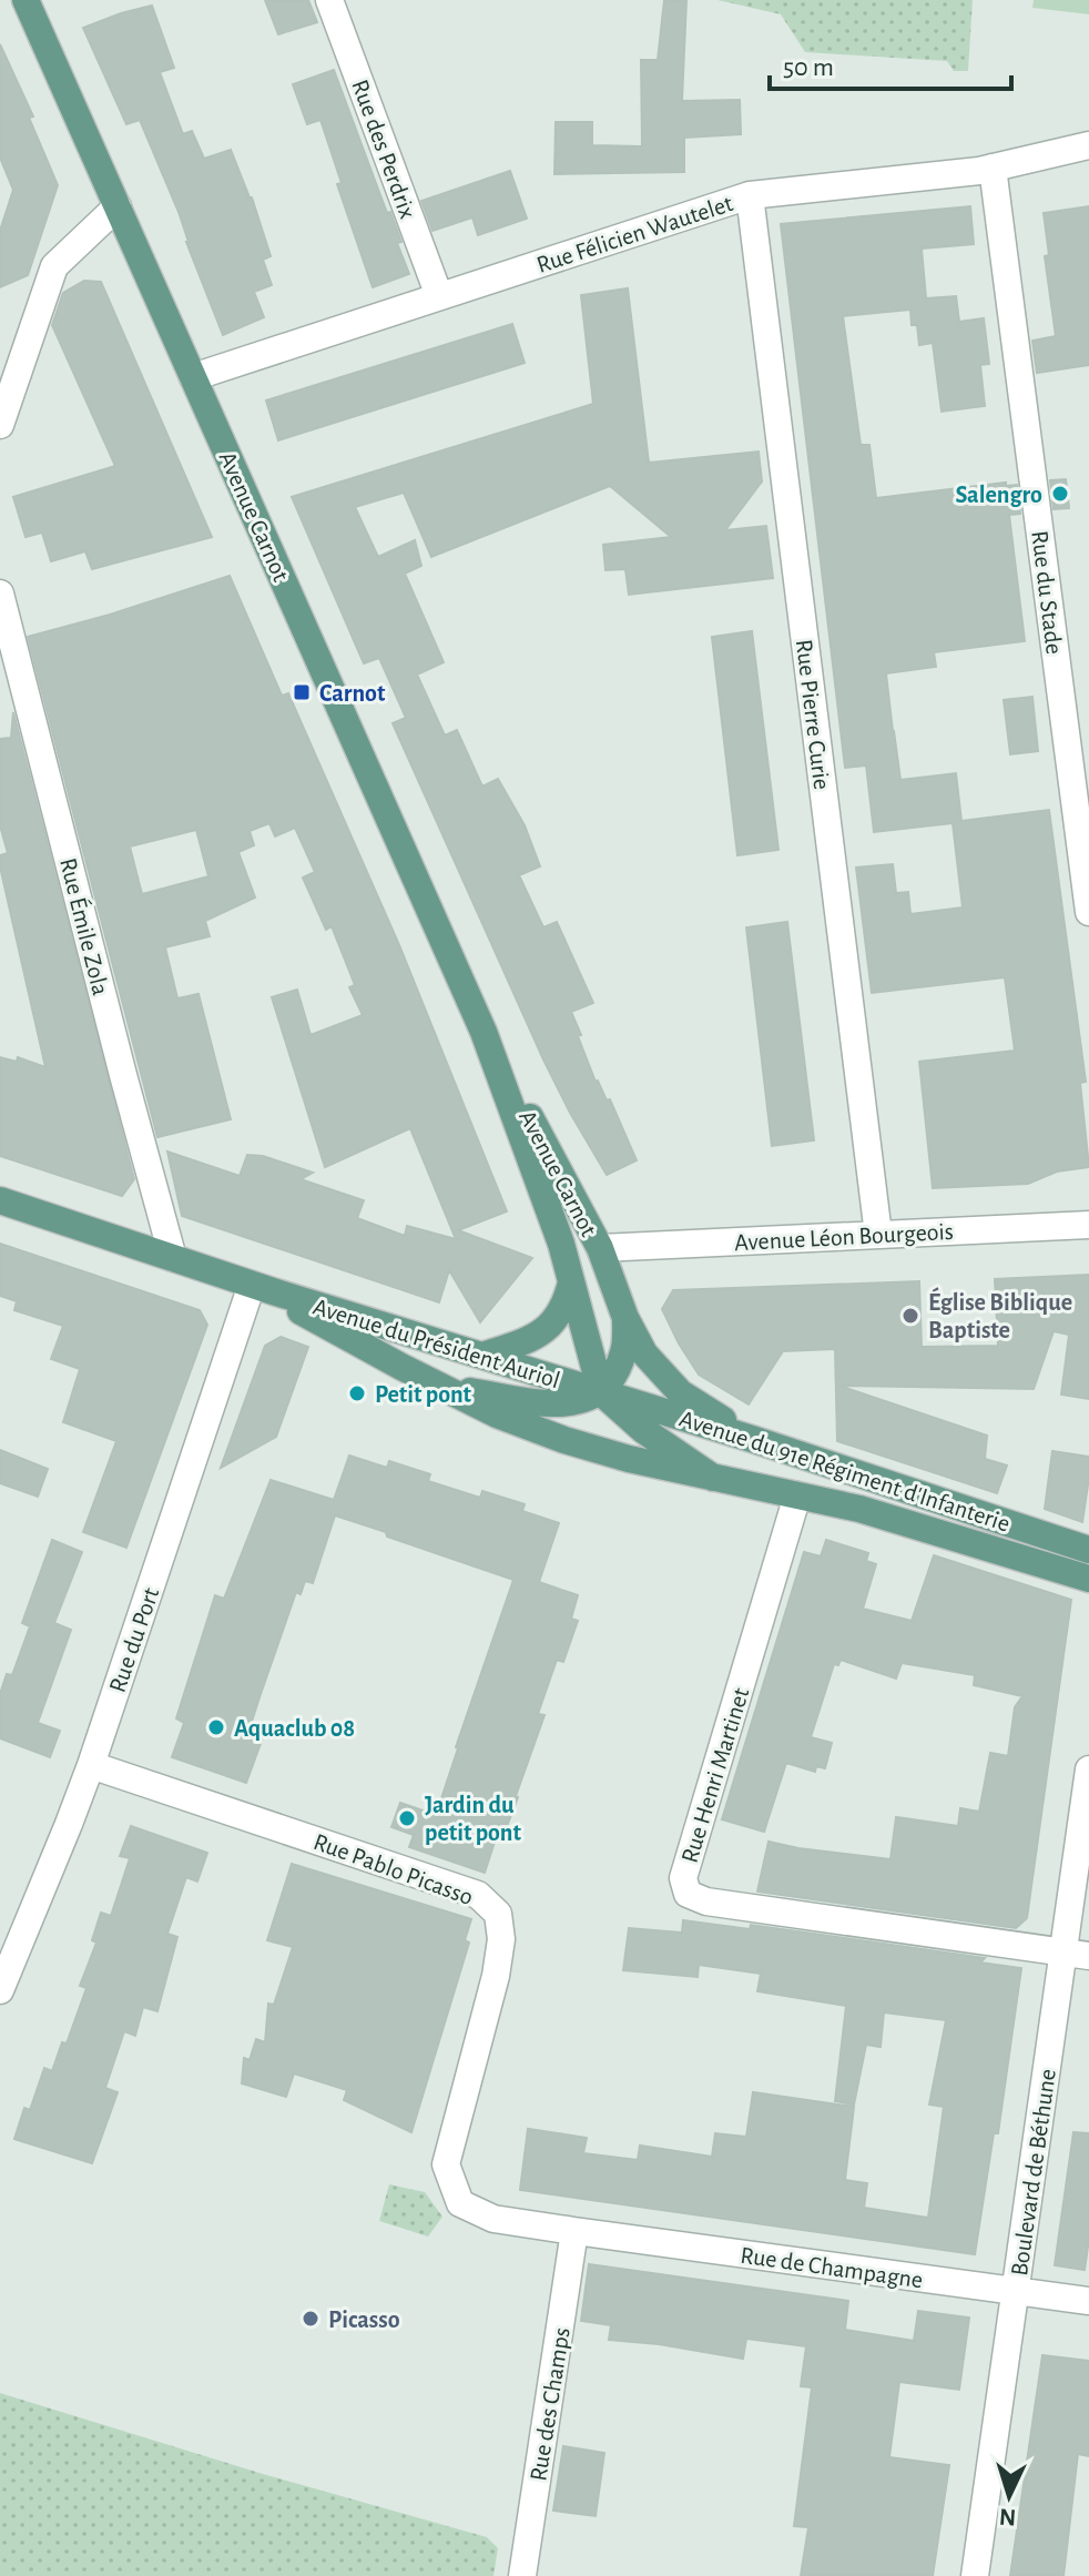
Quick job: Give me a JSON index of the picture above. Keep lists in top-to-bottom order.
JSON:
{
  "streets": {
    "main road": ["Avenue Carnot", "Avenue du Président Auriol", "Avenue du 91e Régiment d'Infanterie"],
    "street": [
      "Rue des Perdrix",
      "Rue Félicien Wautelet",
      "Rue du Stade",
      "Rue Pierre Curie",
      "Rue Émile Zola",
      "Avenue Léon Bourgeois",
      "Rue du Port",
      "Rue Henri Martinet",
      "Rue Pablo Picasso",
      "Boulevard de Béthune",
      "Rue de Champagne",
      "Rue des Champs"
    ]
  },
  "crossings": [
    ["Rue des Perdrix", "Rue Félicien Wautelet"],
    ["Rue Félicien Wautelet", "Avenue Carnot"],
    ["Rue Félicien Wautelet", "Rue du Stade"],
    ["Rue Félicien Wautelet", "Rue Pierre Curie"],
    ["Avenue Carnot", "Avenue Léon Bourgeois"],
    ["Avenue Carnot", "Avenue du Président Auriol"],
    ["Avenue Carnot", "Avenue du 91e Régiment d'Infanterie"],
    ["Rue Pierre Curie", "Avenue Léon Bourgeois"],
    ["Rue Émile Zola", "Avenue du Président Auriol"],
    ["Avenue du Président Auriol", "Avenue du 91e Régiment d'Infanterie"],
    ["Avenue du Président Auriol", "Rue du Port"],
    ["Avenue du 91e Régiment d'Infanterie", "Rue Henri Martinet"],
    ["Rue du Port", "Rue Pablo Picasso"],
    ["Rue Henri Martinet", "Boulevard de Béthune"],
    ["Rue Pablo Picasso", "Rue de Champagne"],
    ["Rue Pablo Picasso", "Rue des Champs"],
    ["Boulevard de Béthune", "Rue de Champagne"],
    ["Rue de Champagne", "Rue des Champs"]
  ],
  "places": {
    "other": [
      "Salengro",
      "Église Biblique Baptiste",
      "Petit pont",
      "Aquaclub 08",
      "Jardin du petit pont",
      "Picasso"
    ],
    "transit": ["Carnot"]
  },
  "scale_bar": "50 m",
  "north": "bottom"
}
